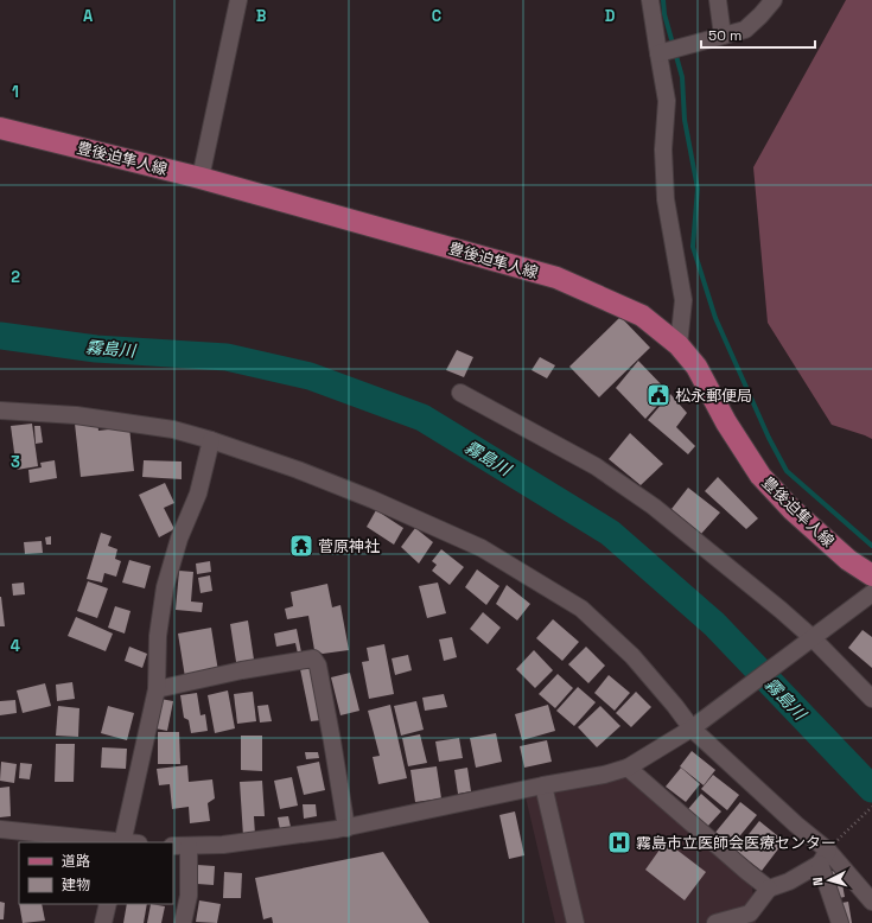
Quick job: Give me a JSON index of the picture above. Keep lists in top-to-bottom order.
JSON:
{
  "streets": {
    "main road": ["豊後迫隼人線"]
  },
  "water": ["霧島川"],
  "places": {
    "public building": ["松永郵便局"],
    "temple": ["菅原神社"],
    "hospital": ["霧島市立医師会医療センター"]
  },
  "legend": ["道路", "建物"],
  "scale_bar": "50 m",
  "north": "left",
  "grid": {
    "columns": [
      "A",
      "B",
      "C",
      "D"
    ],
    "rows": [
      "1",
      "2",
      "3",
      "4"
    ]
  }
}
